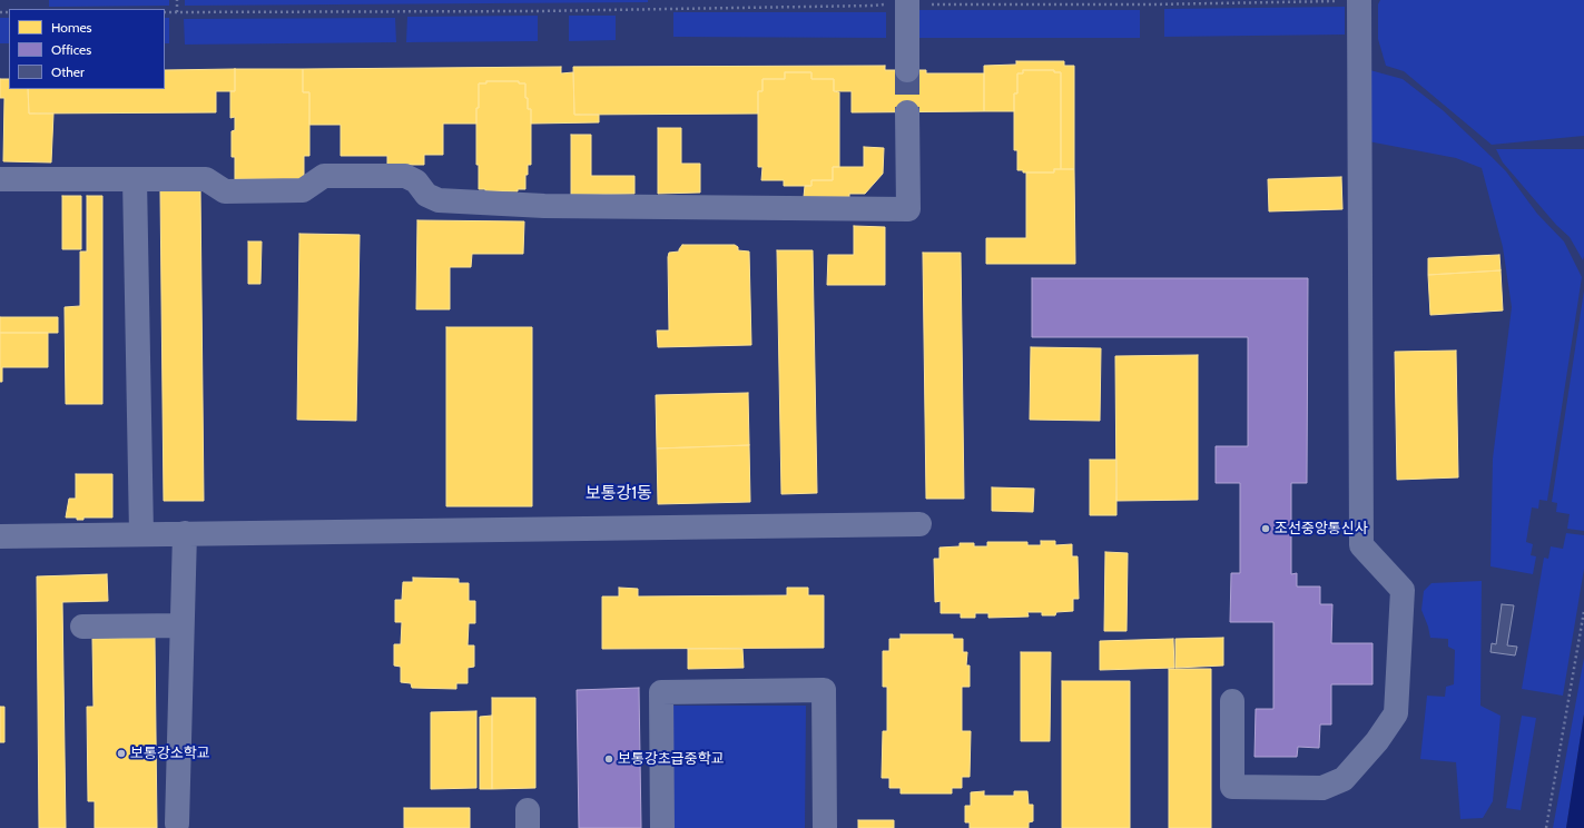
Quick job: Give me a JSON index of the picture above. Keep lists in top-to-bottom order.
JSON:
{
  "districts": ["보통강1동"],
  "places": ["조선중앙통신사", "보통강소학교", "보통강초급중학교"],
  "legend": ["Homes", "Offices", "Other"]
}
